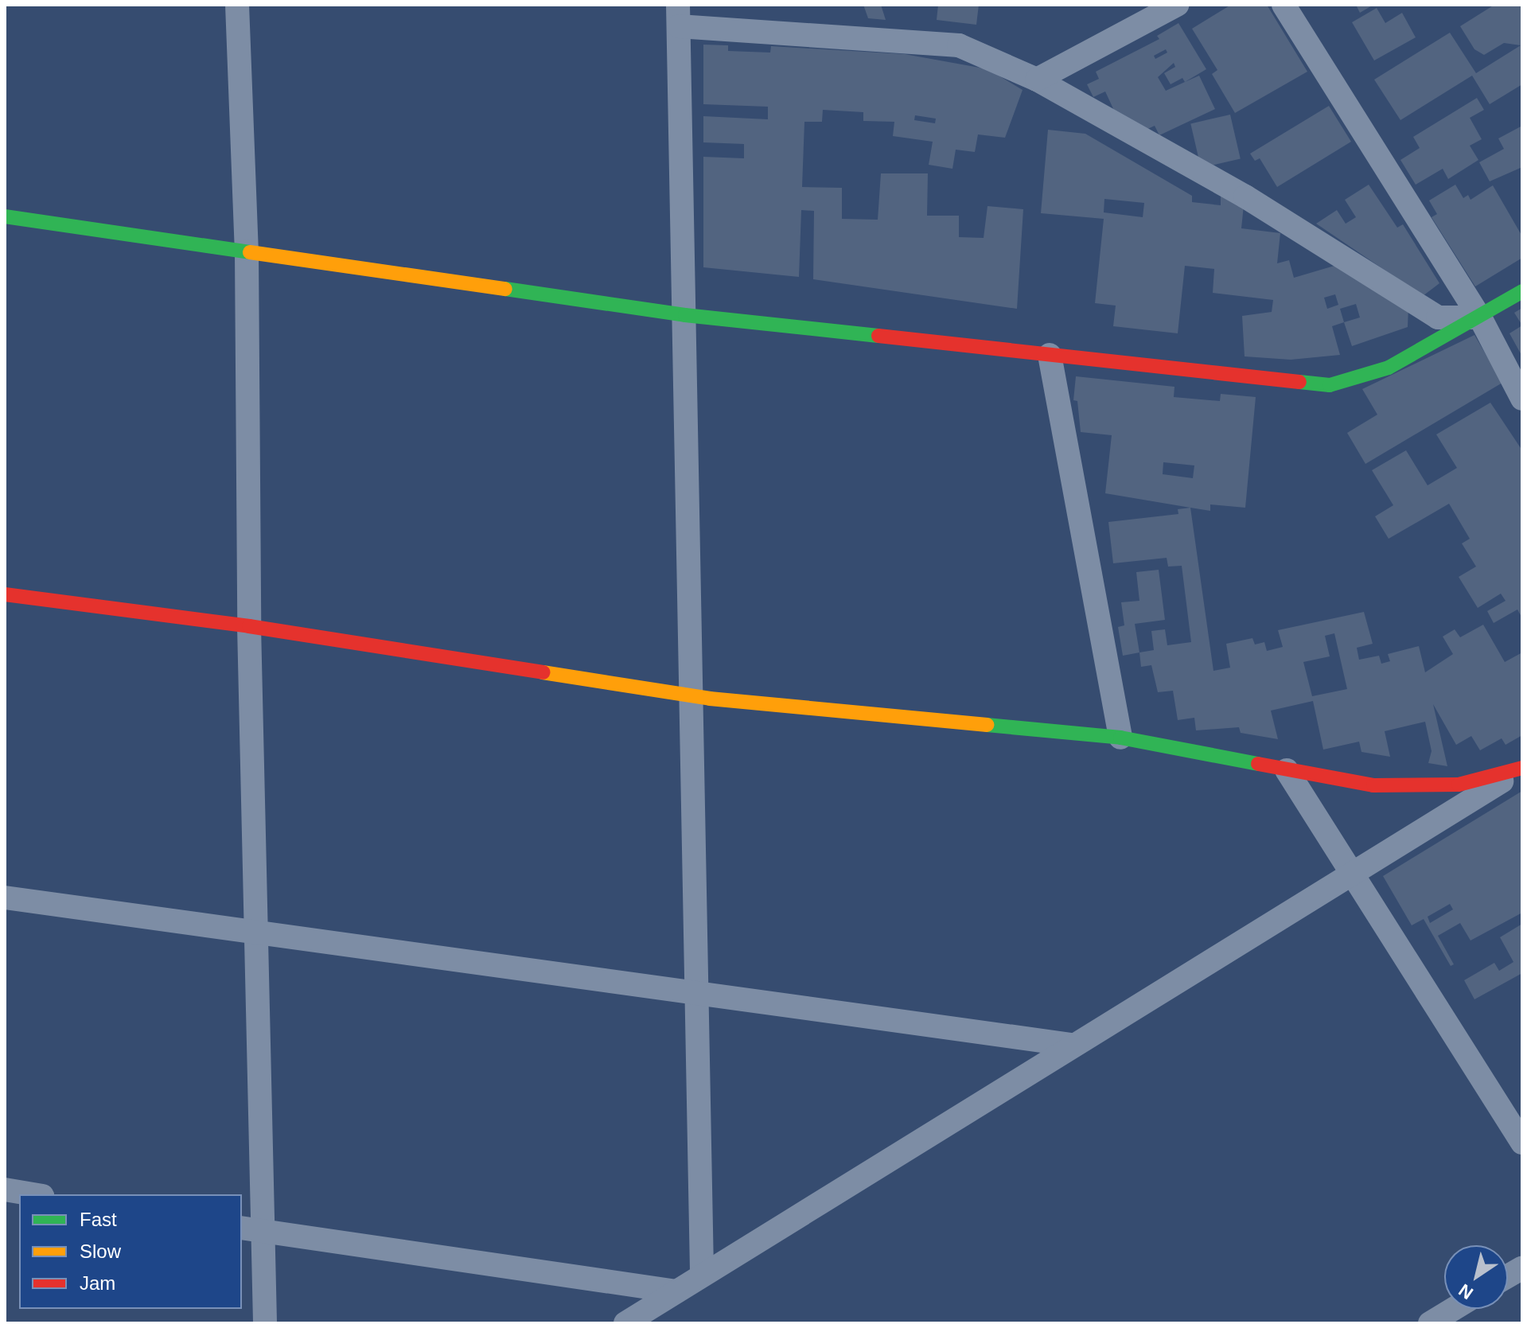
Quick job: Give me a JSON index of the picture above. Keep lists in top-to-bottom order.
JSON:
{
  "legend": ["Fast", "Slow", "Jam"],
  "north": "bottom left"
}
